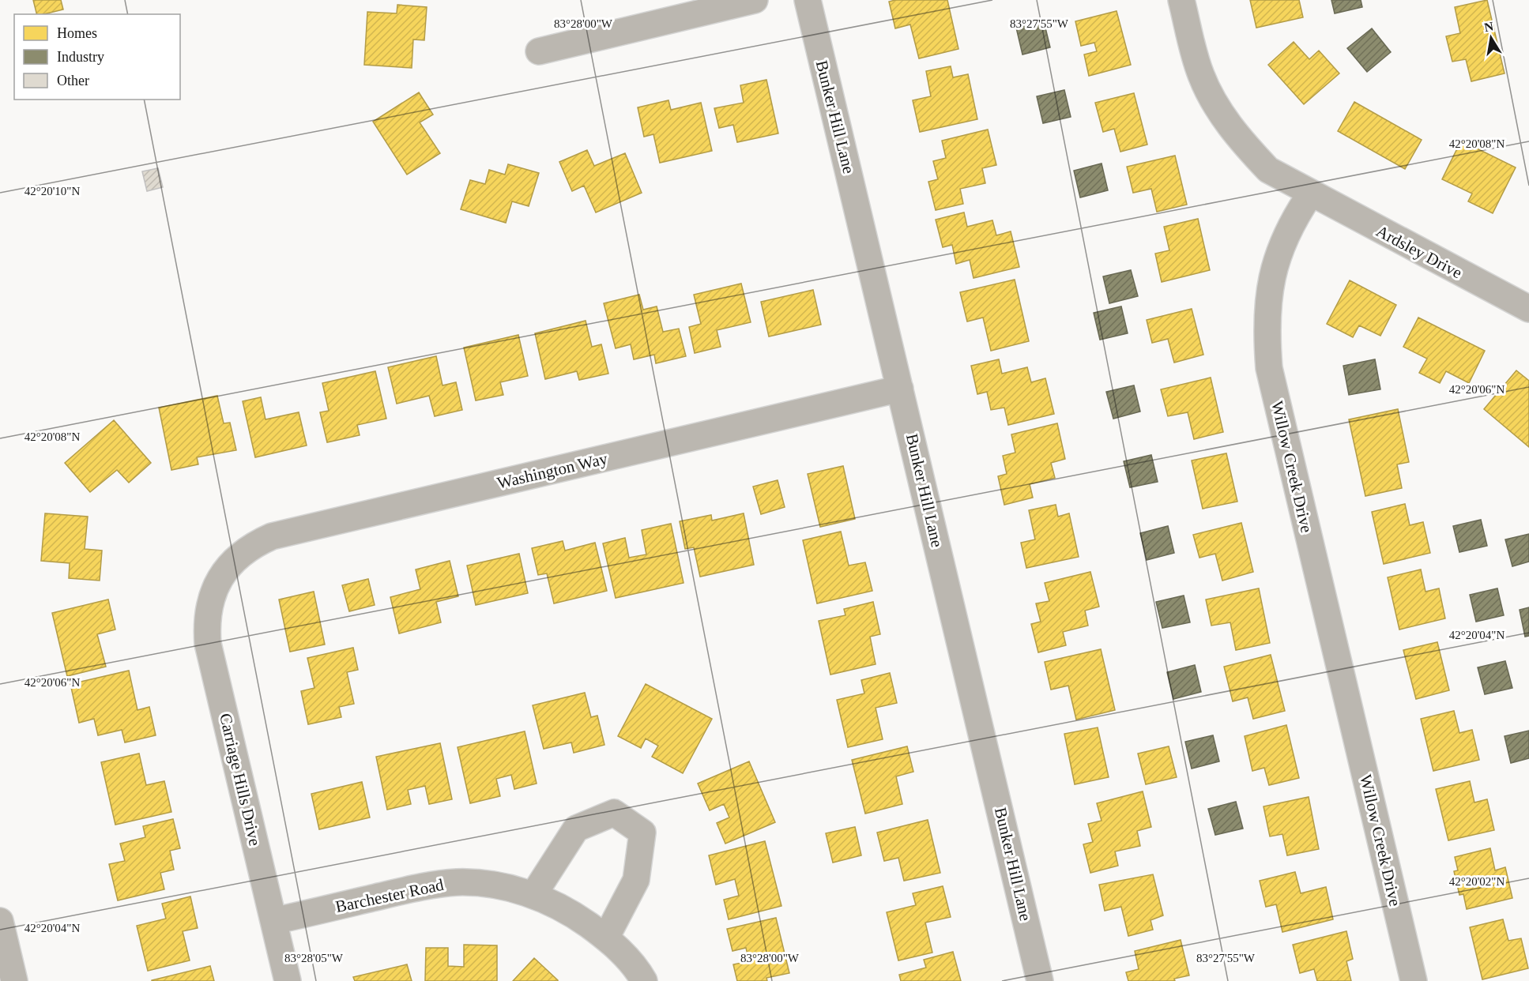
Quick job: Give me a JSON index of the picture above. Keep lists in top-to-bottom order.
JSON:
{
  "streets": {
    "street": [
      "Bunker Hill Lane",
      "Ardsley Drive",
      "Willow Creek Drive",
      "Washington Way",
      "Carriage Hills Drive",
      "Barchester Road"
    ]
  },
  "crossings": [
    ["Bunker Hill Lane", "Washington Way"],
    ["Ardsley Drive", "Willow Creek Drive"],
    ["Washington Way", "Carriage Hills Drive"],
    ["Carriage Hills Drive", "Barchester Road"]
  ],
  "legend": ["Homes", "Industry", "Other"],
  "north": "top",
  "coordinates": [
    "83°28'00\"W",
    "83°27'55\"W",
    "42°20'08\"N",
    "42°20'10\"N",
    "42°20'06\"N",
    "42°20'04\"N",
    "42°20'02\"N",
    "83°28'05\"W"
  ]
}
